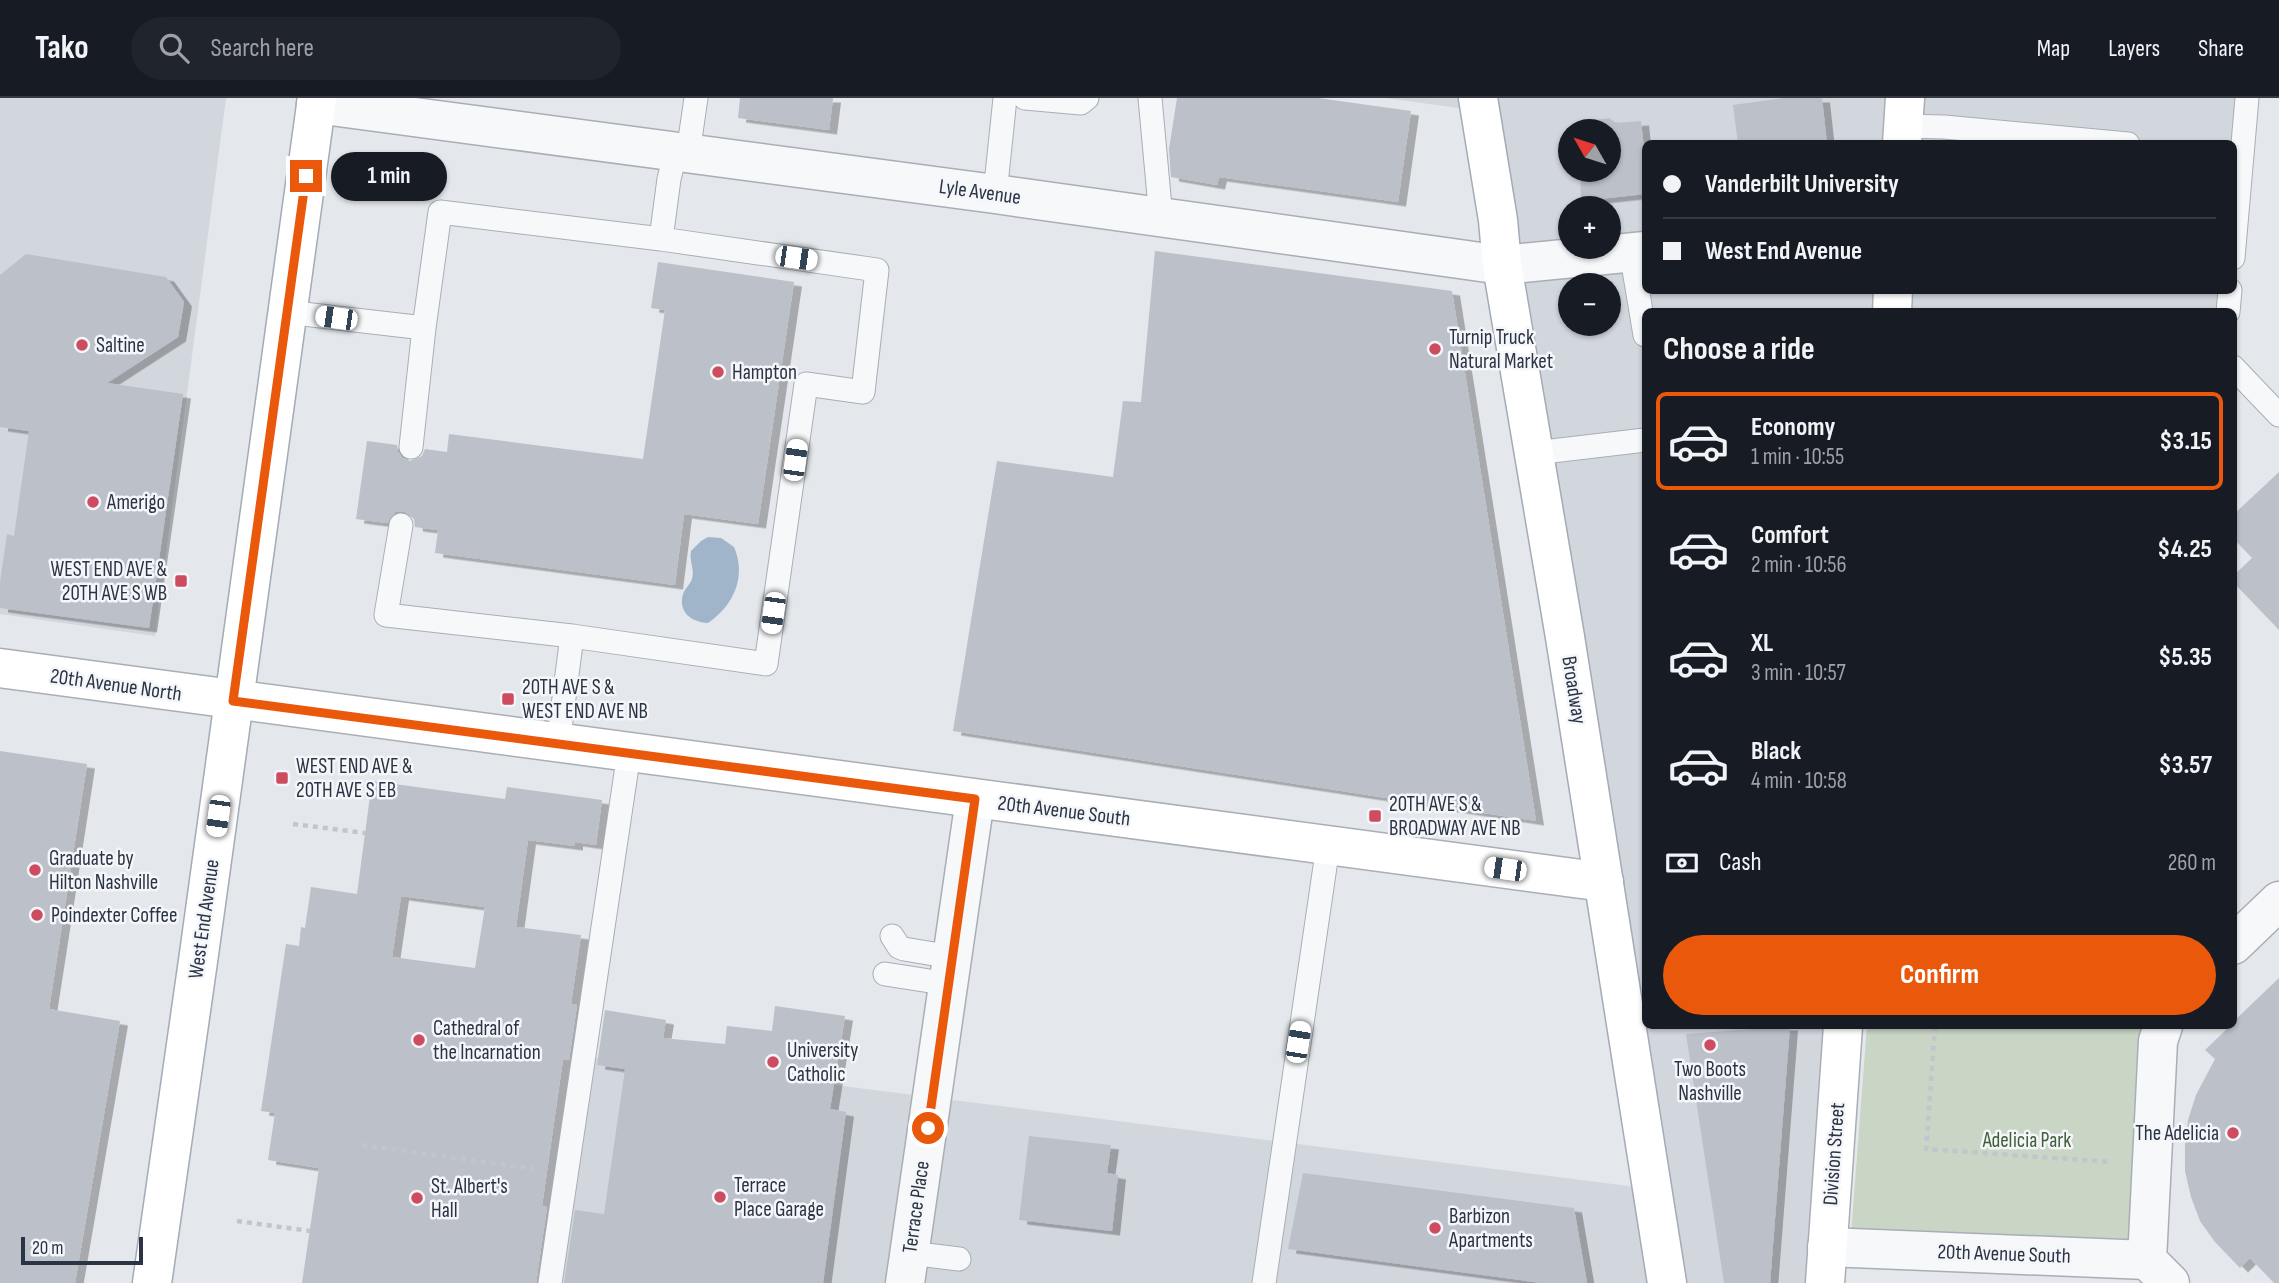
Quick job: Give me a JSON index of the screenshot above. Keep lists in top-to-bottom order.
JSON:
{
  "streets": {
    "main road": [
      "20th Avenue North",
      "Broadway",
      "20th Avenue South",
      "West End Avenue",
      "Division Street"
    ],
    "street": ["Lyle Avenue", "Terrace Place"]
  },
  "crossings": [
    ["Lyle Avenue", "Broadway"],
    ["Lyle Avenue", "West End Avenue"],
    ["20th Avenue North", "20th Avenue South"],
    ["20th Avenue North", "West End Avenue"],
    ["Broadway", "20th Avenue South"],
    ["20th Avenue South", "West End Avenue"],
    ["20th Avenue South", "Division Street"],
    ["20th Avenue South", "Terrace Place"]
  ],
  "parks": ["Adelicia Park"],
  "places": {
    "other": [
      "Saltine",
      "Turnip Truck Natural Market",
      "Hampton",
      "Amerigo",
      "Graduate by Hilton Nashville",
      "Poindexter Coffee",
      "Cathedral of the Incarnation",
      "Two Boots Nashville",
      "University Catholic",
      "The Adelicia",
      "Terrace Place Garage",
      "St. Albert's Hall",
      "Barbizon Apartments"
    ],
    "transit": [
      "WEST END AVE & 20TH AVE S WB",
      "20TH AVE S & WEST END AVE NB",
      "WEST END AVE & 20TH AVE S EB",
      "20TH AVE S & BROADWAY AVE NB"
    ]
  },
  "scale_bar": "20 m",
  "north": "top left",
  "page": {
    "header": "Tako",
    "search": "Search here",
    "nav": ["Map", "Layers", "Share"],
    "map_buttons": ["+", "−"],
    "banner": ["Vanderbilt University", "West End Avenue"],
    "bubble": "1 min",
    "heading": "Choose a ride",
    "list": [
      {
        "name": "Economy",
        "note": "1 min · 10:55",
        "value": "$3.15"
      },
      {
        "name": "Comfort",
        "note": "2 min · 10:56",
        "value": "$4.25"
      },
      {
        "name": "XL",
        "note": "3 min · 10:57",
        "value": "$5.35"
      },
      {
        "name": "Black",
        "note": "4 min · 10:58",
        "value": "$3.57"
      }
    ],
    "pay": ["Cash", "260 m"],
    "buttons": "Confirm",
    "scale": "20 m"
  }
}
